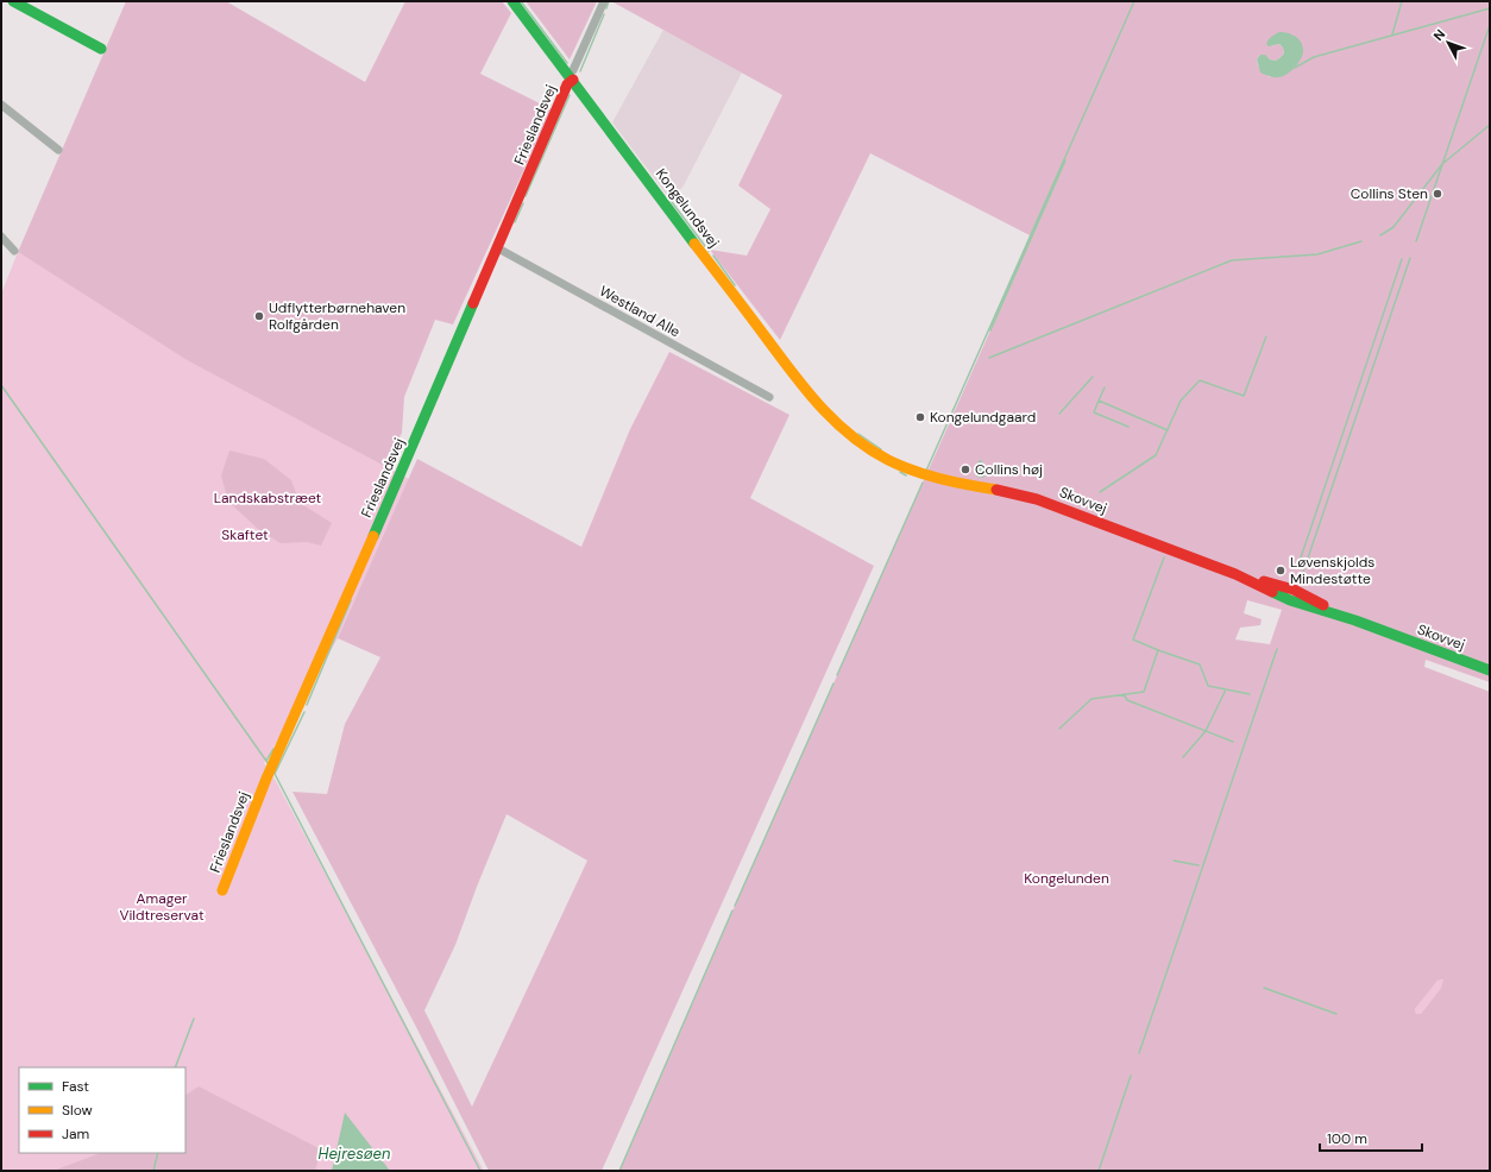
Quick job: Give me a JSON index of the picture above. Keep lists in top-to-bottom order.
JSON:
{
  "streets": {
    "street": [
      "Frieslandsvej",
      "Kongelundsvej",
      "Westland Alle",
      "Skovvej"
    ]
  },
  "crossings": [
    ["Frieslandsvej", "Kongelundsvej"],
    ["Frieslandsvej", "Westland Alle"],
    ["Kongelundsvej", "Skovvej"]
  ],
  "water": ["Hejresøen"],
  "parks": [
    "Landskabstræet",
    "Skaftet",
    "Kongelunden",
    "Amager Vildtreservat"
  ],
  "places": [
    "Collins Sten",
    "Udflytterbørnehaven Rolfgården",
    "Kongelundgaard",
    "Collins høj",
    "Løvenskjolds Mindestøtte"
  ],
  "legend": ["Fast", "Slow", "Jam"],
  "scale_bar": "100 m",
  "north": "top left"
}
